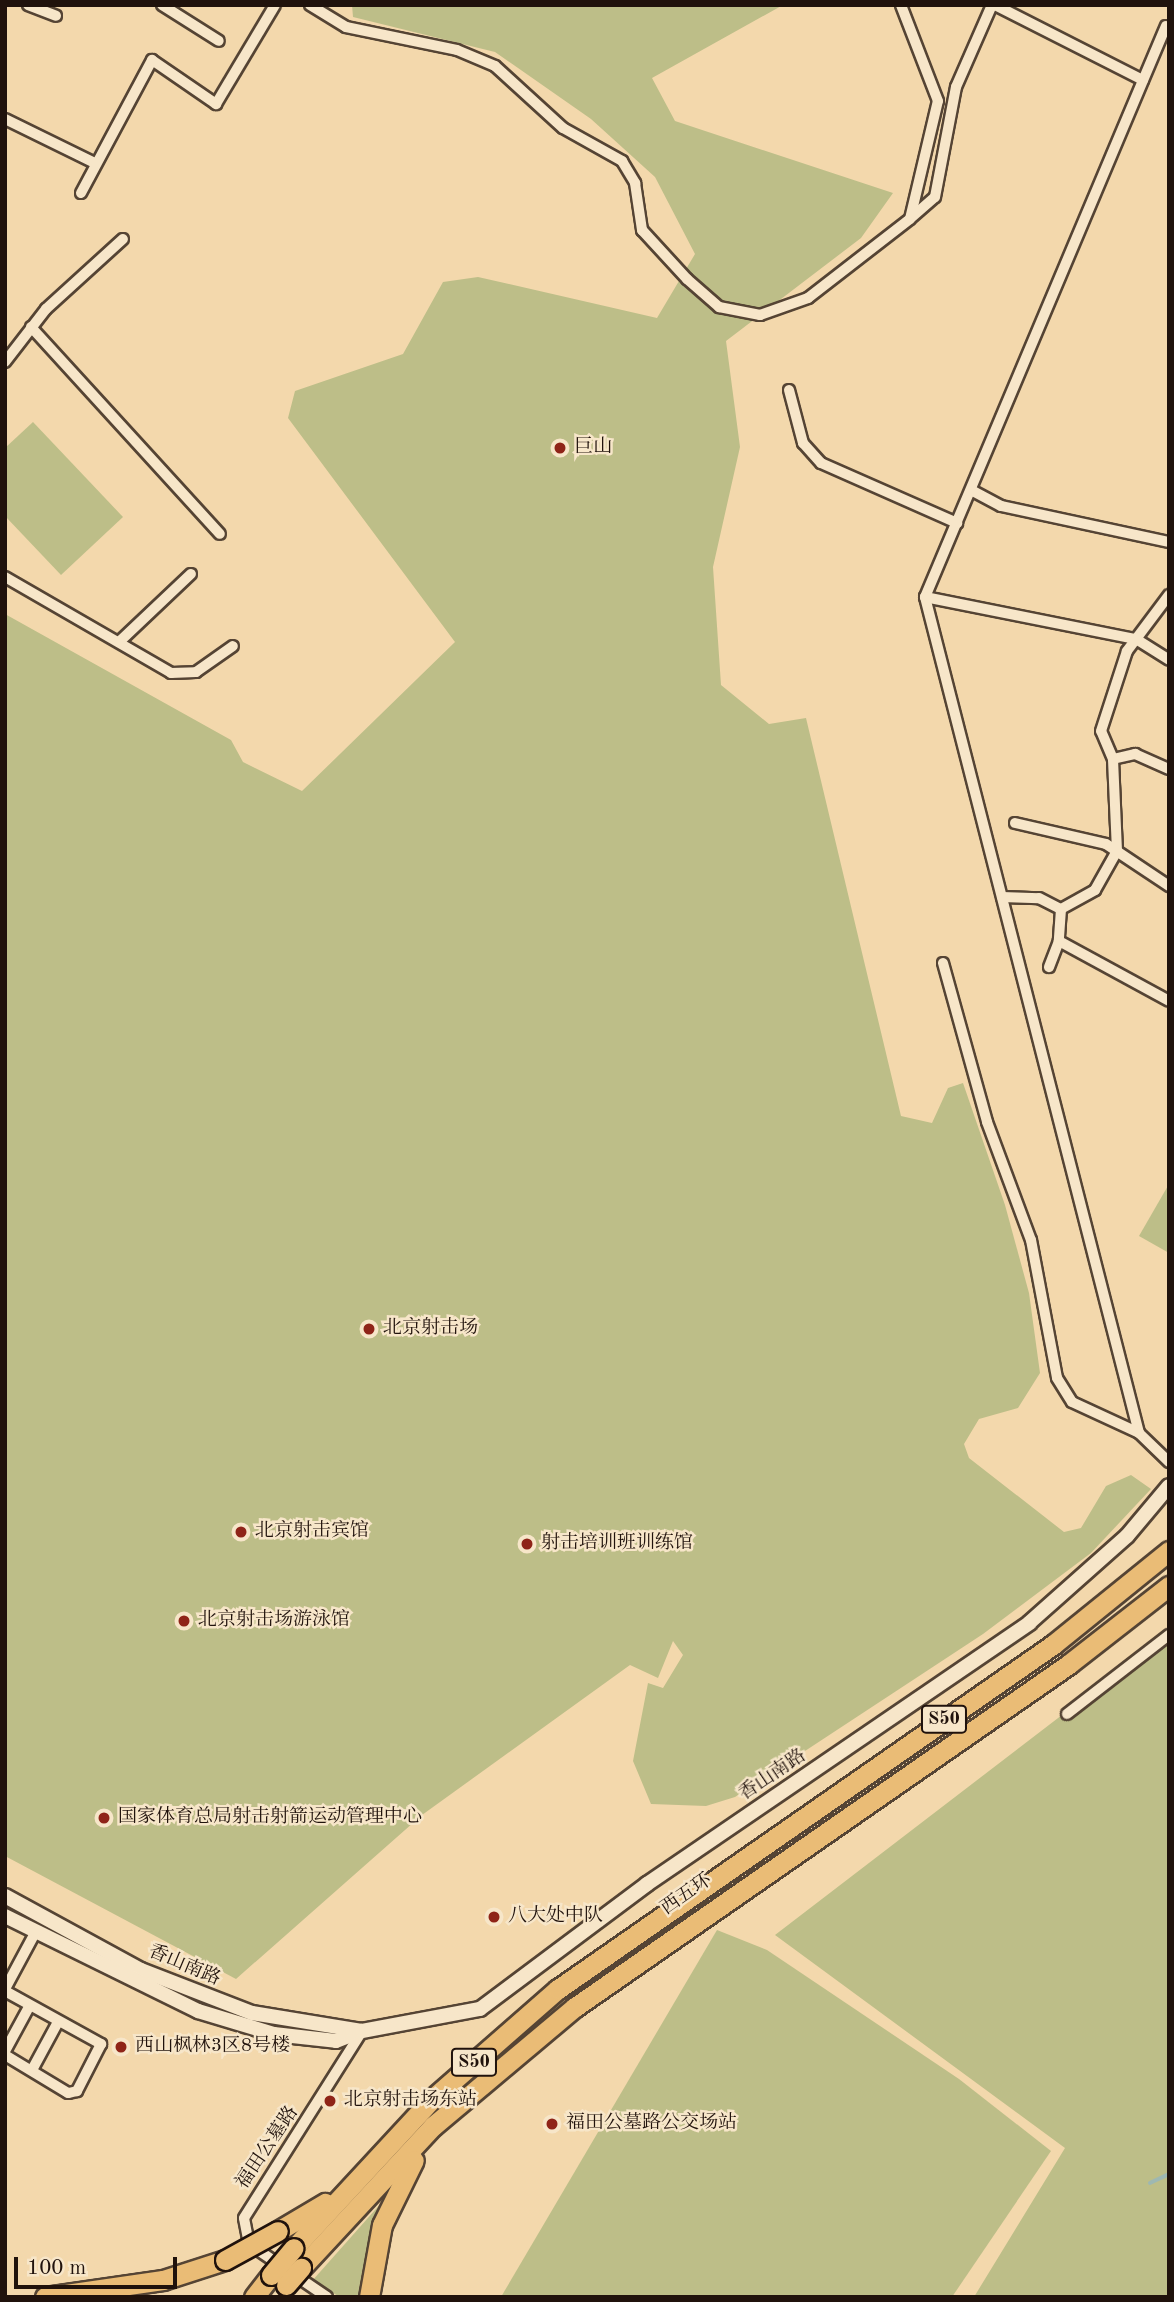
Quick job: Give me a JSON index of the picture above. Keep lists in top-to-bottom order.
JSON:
{
  "streets": {
    "highway": ["S50", "西五环"],
    "main road": ["香山南路"],
    "street": ["福田公墓路"]
  },
  "crossings": [
    ["香山南路", "福田公墓路"]
  ],
  "places": [
    "巨山",
    "北京射击场",
    "北京射击宾馆",
    "射击培训班训练馆",
    "北京射击场游泳馆",
    "国家体育总局射击射箭运动管理中心",
    "八大处中队",
    "西山枫林3区8号楼",
    "北京射击场东站",
    "福田公墓路公交场站"
  ],
  "scale_bar": "100 m"
}
